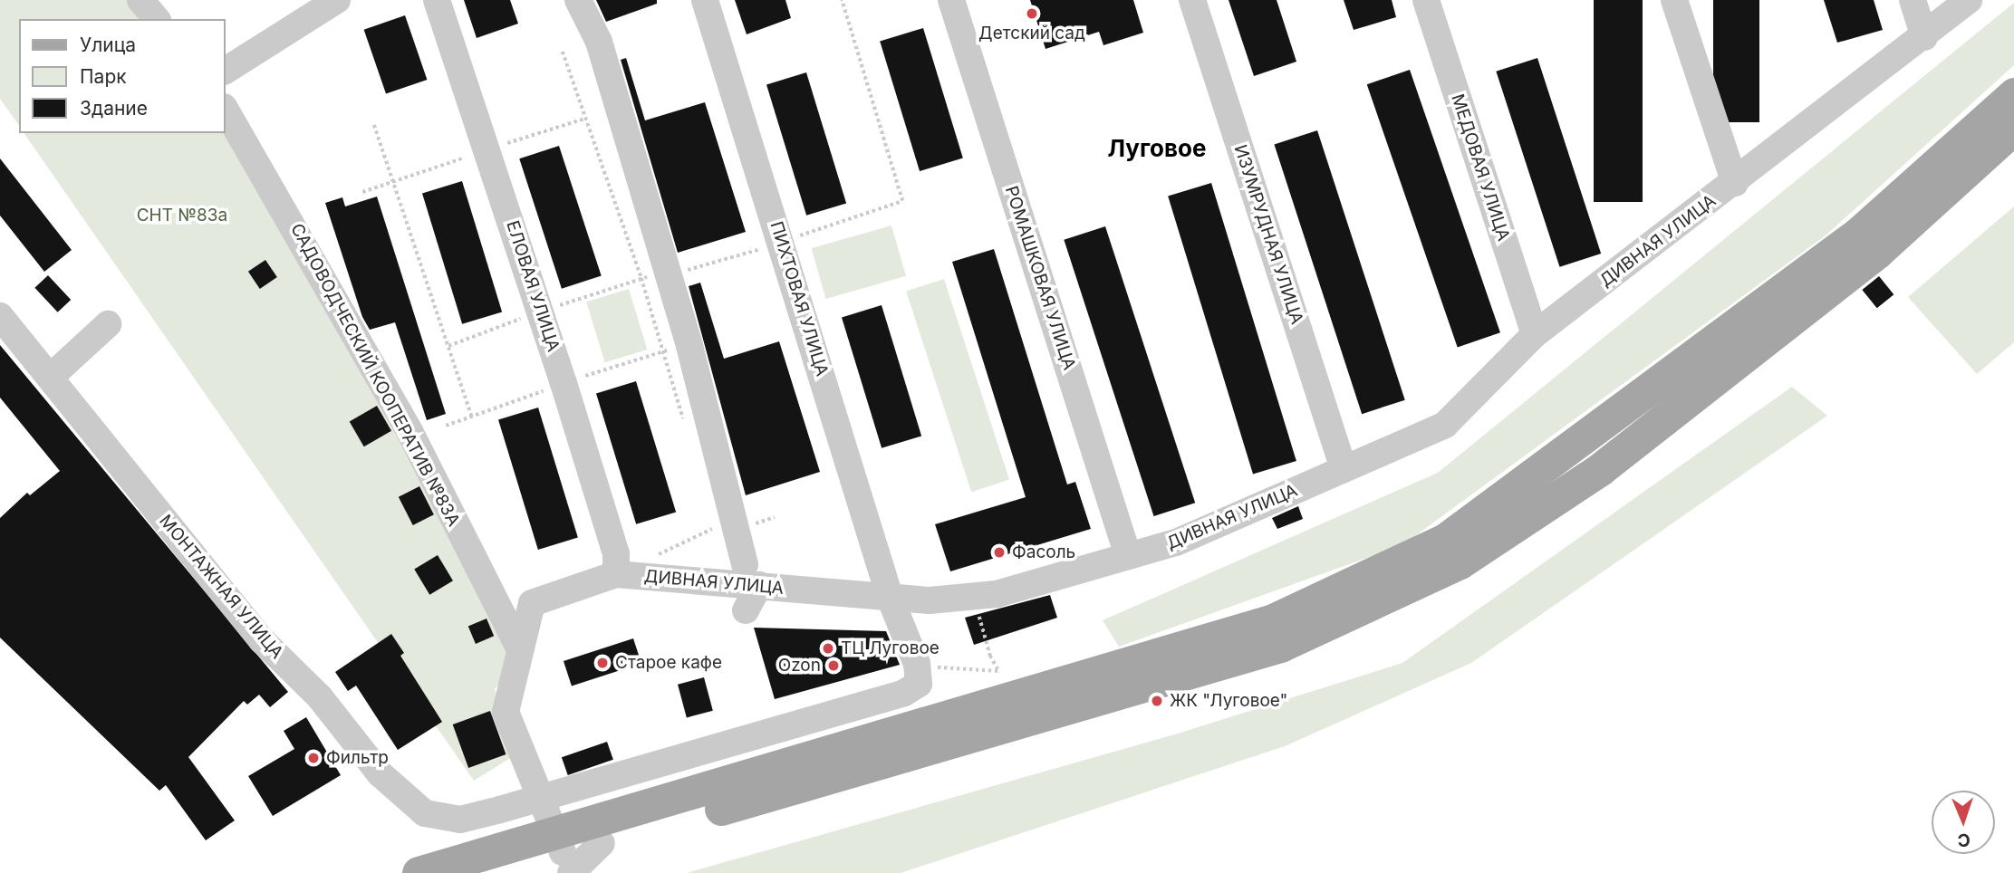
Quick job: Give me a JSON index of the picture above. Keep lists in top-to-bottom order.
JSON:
{
  "streets": {
    "street": [
      "МЕДОВАЯ УЛИЦА",
      "ИЗУМРУДНАЯ УЛИЦА",
      "ДИВНАЯ УЛИЦА",
      "РОМАШКОВАЯ УЛИЦА",
      "ЕЛОВАЯ УЛИЦА",
      "ПИХТОВАЯ УЛИЦА",
      "САДОВОДЧЕСКИЙ КООПЕРАТИВ №83А",
      "МОНТАЖНАЯ УЛИЦА"
    ]
  },
  "crossings": [
    ["МЕДОВАЯ УЛИЦА", "ДИВНАЯ УЛИЦА"],
    ["ИЗУМРУДНАЯ УЛИЦА", "ДИВНАЯ УЛИЦА"],
    ["ДИВНАЯ УЛИЦА", "РОМАШКОВАЯ УЛИЦА"],
    ["ДИВНАЯ УЛИЦА", "ЕЛОВАЯ УЛИЦА"],
    ["ДИВНАЯ УЛИЦА", "ПИХТОВАЯ УЛИЦА"],
    ["ДИВНАЯ УЛИЦА", "САДОВОДЧЕСКИЙ КООПЕРАТИВ №83А"],
    ["ДИВНАЯ УЛИЦА", "МОНТАЖНАЯ УЛИЦА"],
    ["ПИХТОВАЯ УЛИЦА", "МОНТАЖНАЯ УЛИЦА"]
  ],
  "districts": ["Луговое"],
  "parks": ["СНТ №83а"],
  "places": [
    "Детский сад",
    "Фасоль",
    "ТЦ Луговое",
    "Старое кафе",
    "Ozon",
    "ЖК \"Луговое\"",
    "Фильтр"
  ],
  "legend": ["Улица", "Парк", "Здание"],
  "north": "bottom"
}
